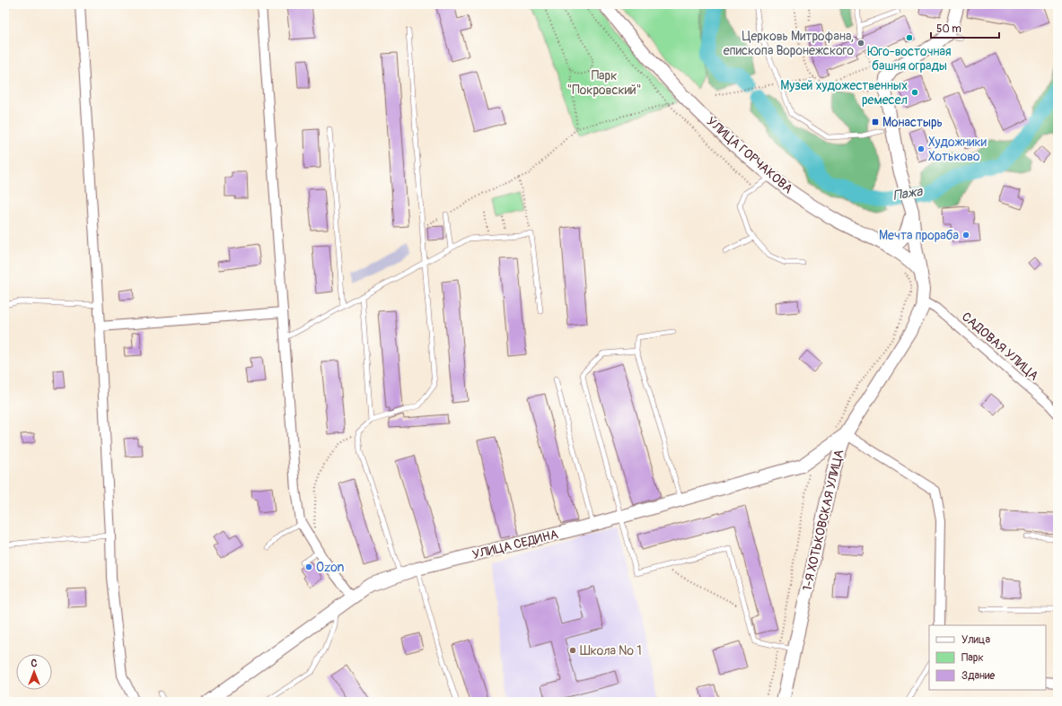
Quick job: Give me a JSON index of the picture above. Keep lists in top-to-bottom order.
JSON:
{
  "streets": {
    "main road": ["УЛИЦА ГОРЧАКОВА", "1-Я ХОТЬКОВСКАЯ УЛИЦА", "УЛИЦА СЕДИНА"],
    "street": ["САДОВАЯ УЛИЦА"]
  },
  "crossings": [
    ["УЛИЦА ГОРЧАКОВА", "1-Я ХОТЬКОВСКАЯ УЛИЦА"],
    ["САДОВАЯ УЛИЦА", "1-Я ХОТЬКОВСКАЯ УЛИЦА"],
    ["1-Я ХОТЬКОВСКАЯ УЛИЦА", "УЛИЦА СЕДИНА"]
  ],
  "water": ["Пажа"],
  "parks": ["Парк \"Покровский\""],
  "places": {
    "other": [
      "Юго-восточная башня ограды",
      "Церковь Митрофана, епископа Воронежского",
      "Музей художественных ремесел",
      "Художники Хотьково",
      "Мечта прораба",
      "Ozon",
      "Школа № 1"
    ],
    "transit": ["Монастырь"]
  },
  "legend": ["Улица", "Парк", "Здание"],
  "scale_bar": "50 m",
  "north": "top"
}
